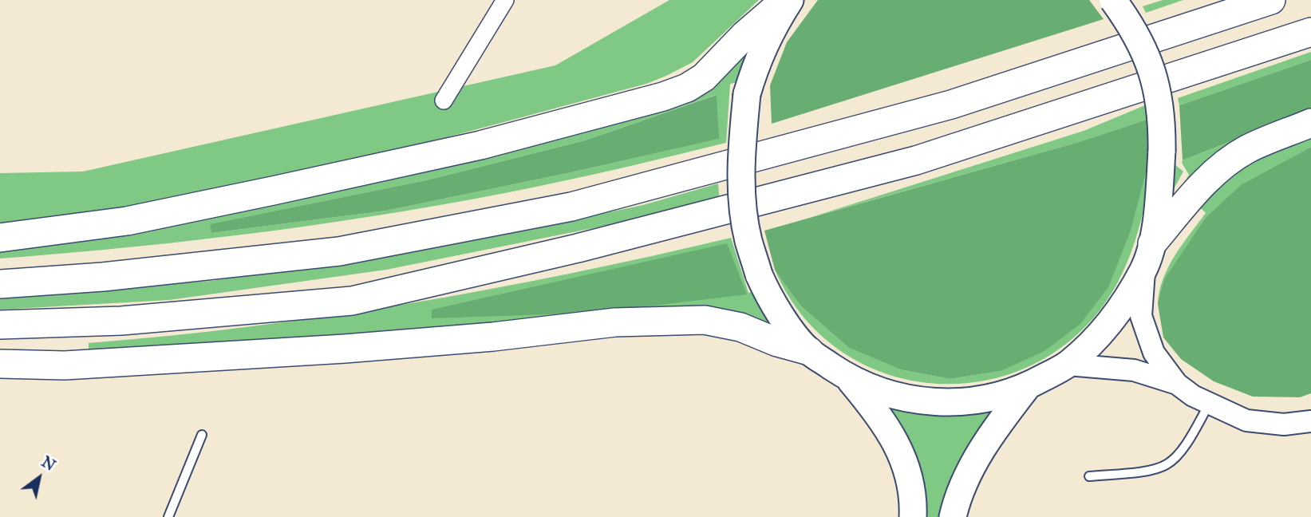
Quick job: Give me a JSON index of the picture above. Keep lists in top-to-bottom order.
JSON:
{
  "north": "top right"
}
